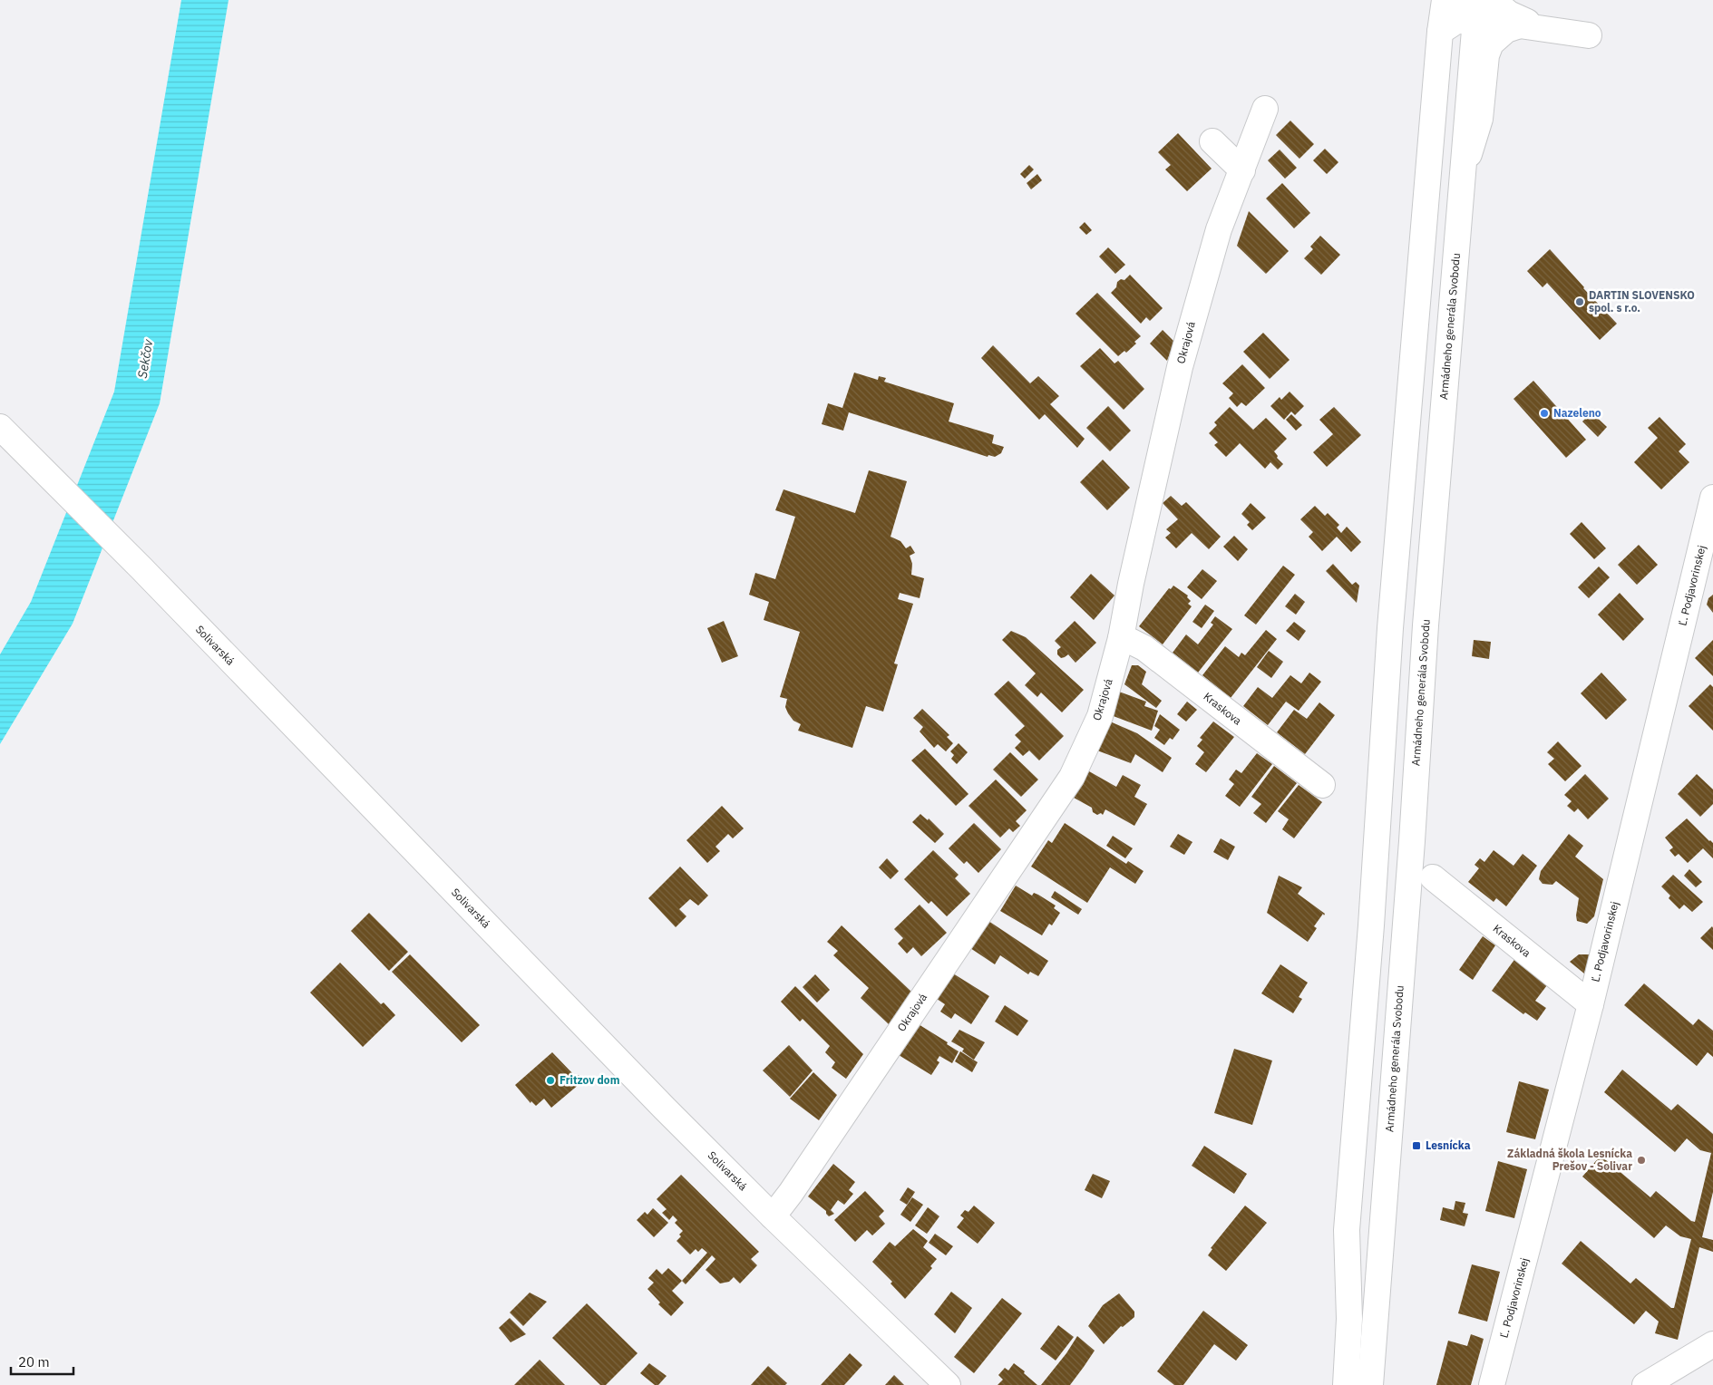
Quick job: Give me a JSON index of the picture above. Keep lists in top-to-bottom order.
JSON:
{
  "streets": {
    "street": [
      "Armádneho generála Svobodu",
      "Okrajová",
      "Ľ. Podjavorinskej",
      "Solivarská",
      "Kraskova"
    ]
  },
  "crossings": [
    ["Okrajová", "Solivarská"],
    ["Okrajová", "Kraskova"],
    ["Ľ. Podjavorinskej", "Kraskova"]
  ],
  "water": ["Sekčov"],
  "places": {
    "other": [
      "DARTIN SLOVENSKO spol. s r.o.",
      "Nazeleno",
      "Fritzov dom",
      "Základná škola Lesnícka Prešov - Solivar"
    ],
    "transit": ["Lesnícka"]
  },
  "scale_bar": "20 m"
}
